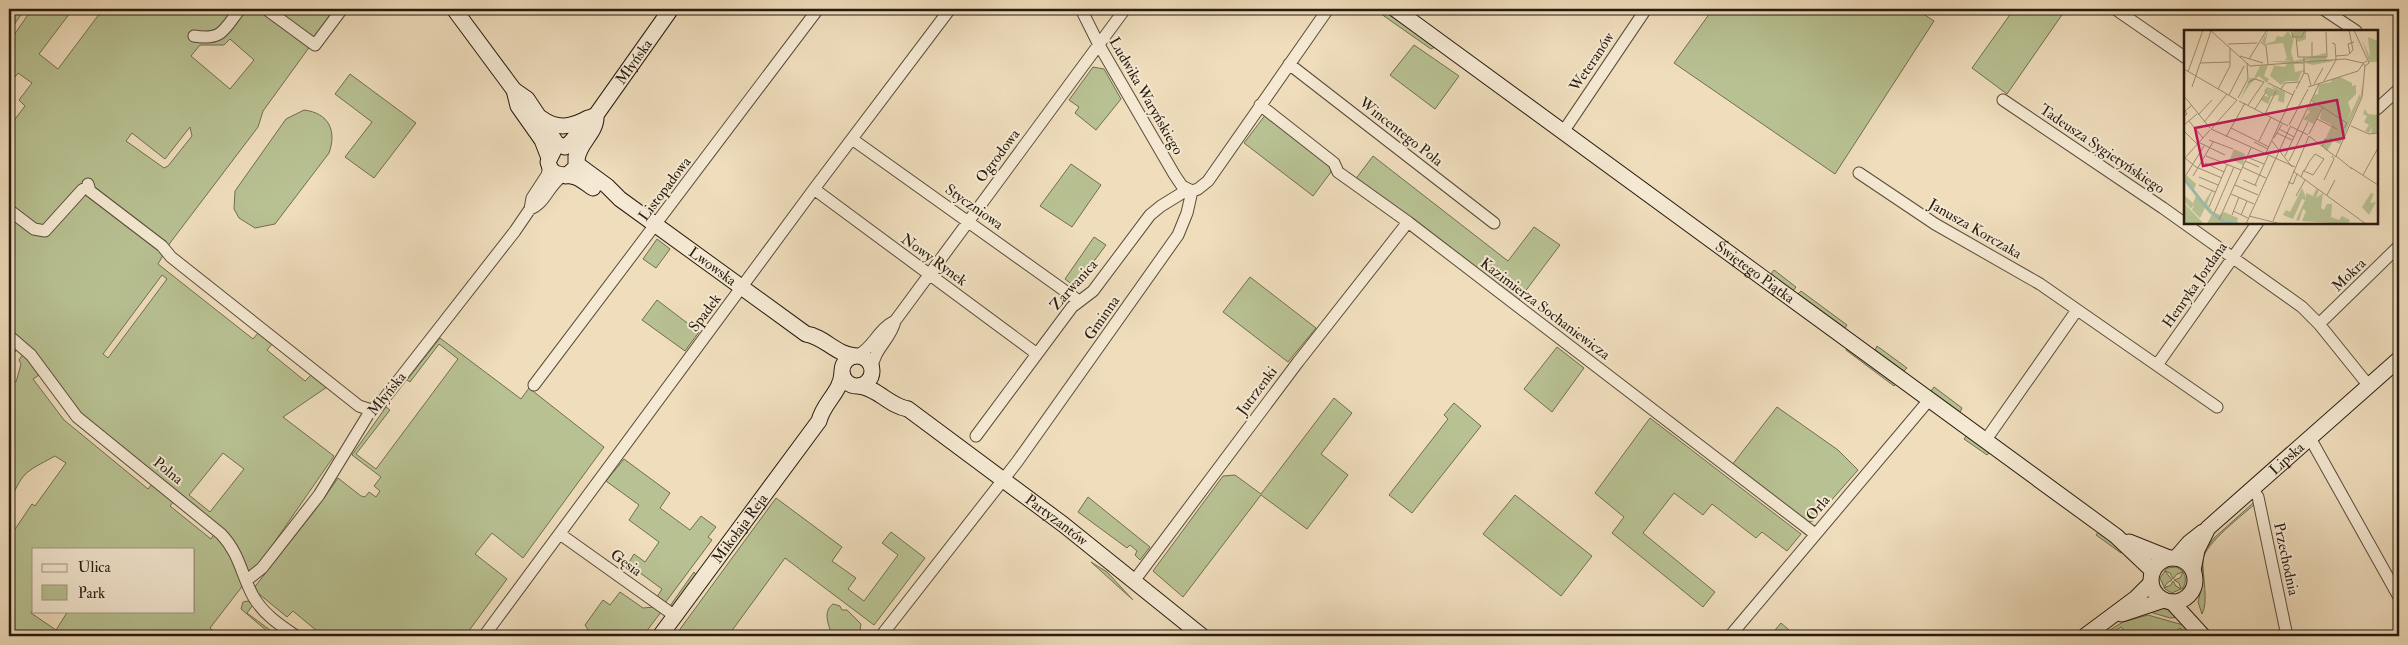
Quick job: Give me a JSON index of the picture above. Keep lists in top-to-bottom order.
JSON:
{
  "streets": {
    "main road": [
      "Młyńska",
      "Lwowska",
      "Świętego Piątka",
      "Lipska",
      "Partyzantów",
      "Mikołaja Reja"
    ],
    "street": [
      "Weteranów",
      "Ludwika Waryńskiego",
      "Wincentego Pola",
      "Tadeusza Sygietyńskiego",
      "Ogrodowa",
      "Listopadowa",
      "Styczniowa",
      "Janusza Korczaka",
      "Nowy Rynek",
      "Mokra",
      "Zarwanica",
      "Henryka Jordana",
      "Kazimierza Sochaniewicza",
      "Spadek",
      "Gminna",
      "Jutrzenki",
      "Polna",
      "Orla",
      "Przechodnia",
      "Gęsia"
    ]
  },
  "crossings": [
    ["Młyńska", "Lwowska"],
    ["Młyńska", "Polna"],
    ["Weteranów", "Świętego Piątka"],
    ["Ludwika Waryńskiego", "Ogrodowa"],
    ["Ludwika Waryńskiego", "Zarwanica"],
    ["Ludwika Waryńskiego", "Gminna"],
    ["Tadeusza Sygietyńskiego", "Mokra"],
    ["Tadeusza Sygietyńskiego", "Henryka Jordana"],
    ["Tadeusza Sygietyńskiego", "Lipska"],
    ["Ogrodowa", "Styczniowa"],
    ["Ogrodowa", "Nowy Rynek"],
    ["Ogrodowa", "Lwowska"],
    ["Ogrodowa", "Partyzantów"],
    ["Ogrodowa", "Mikołaja Reja"],
    ["Listopadowa", "Lwowska"],
    ["Styczniowa", "Zarwanica"],
    ["Styczniowa", "Spadek"],
    ["Janusza Korczaka", "Henryka Jordana"],
    ["Nowy Rynek", "Zarwanica"],
    ["Nowy Rynek", "Spadek"],
    ["Lwowska", "Spadek"],
    ["Lwowska", "Partyzantów"],
    ["Lwowska", "Mikołaja Reja"],
    ["Świętego Piątka", "Lipska"],
    ["Świętego Piątka", "Orla"],
    ["Zarwanica", "Gminna"],
    ["Kazimierza Sochaniewicza", "Jutrzenki"],
    ["Kazimierza Sochaniewicza", "Orla"],
    ["Spadek", "Gęsia"],
    ["Gminna", "Partyzantów"],
    ["Jutrzenki", "Partyzantów"],
    ["Lipska", "Przechodnia"],
    ["Partyzantów", "Mikołaja Reja"],
    ["Mikołaja Reja", "Gęsia"]
  ],
  "legend": ["Ulica", "Park"]
}
